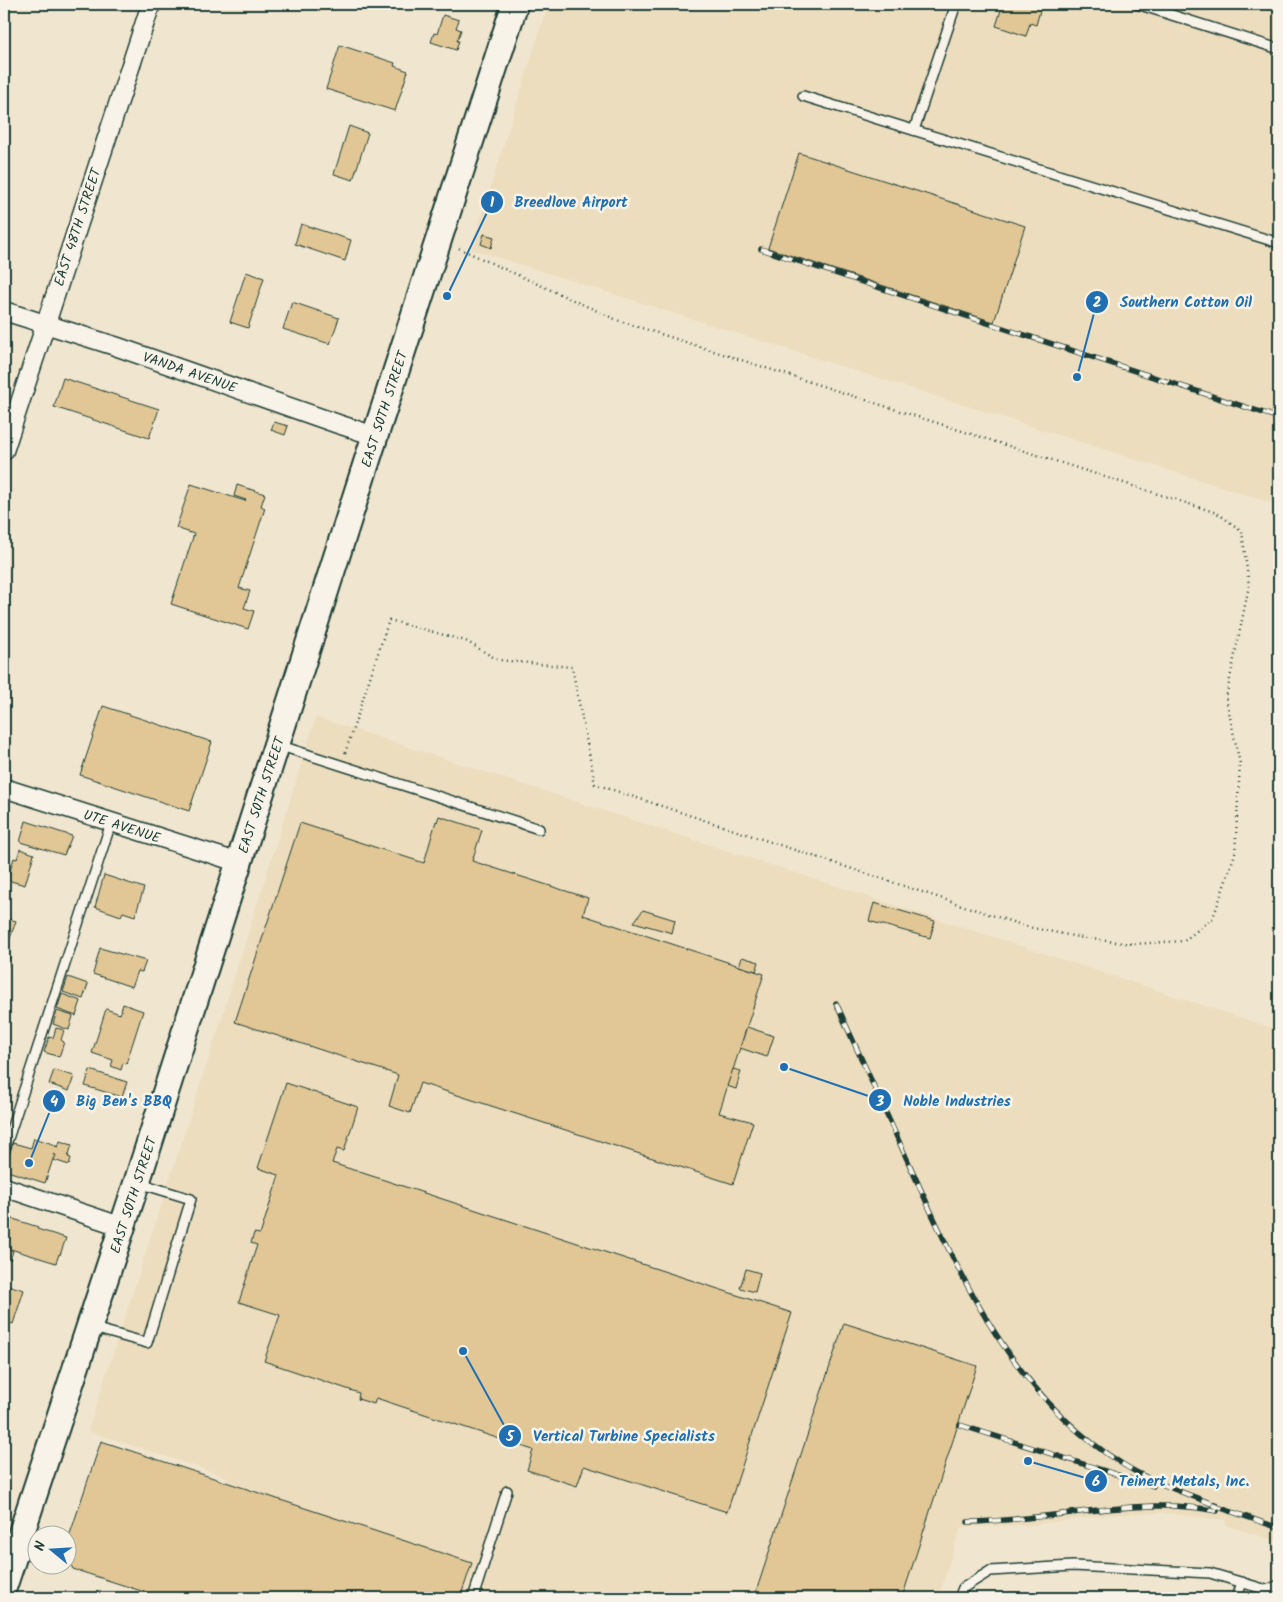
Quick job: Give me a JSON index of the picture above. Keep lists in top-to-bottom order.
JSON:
{
  "streets": {
    "main road": ["EAST 50TH STREET"],
    "street": ["EAST 48TH STREET", "VANDA AVENUE", "UTE AVENUE"]
  },
  "crossings": [
    ["EAST 48TH STREET", "VANDA AVENUE"],
    ["VANDA AVENUE", "EAST 50TH STREET"],
    ["EAST 50TH STREET", "UTE AVENUE"]
  ],
  "places": [
    "Breedlove Airport",
    "Southern Cotton Oil",
    "Noble Industries",
    "Big Ben's BBQ",
    "Vertical Turbine Specialists",
    "Teinert Metals, Inc."
  ],
  "north": "left"
}
